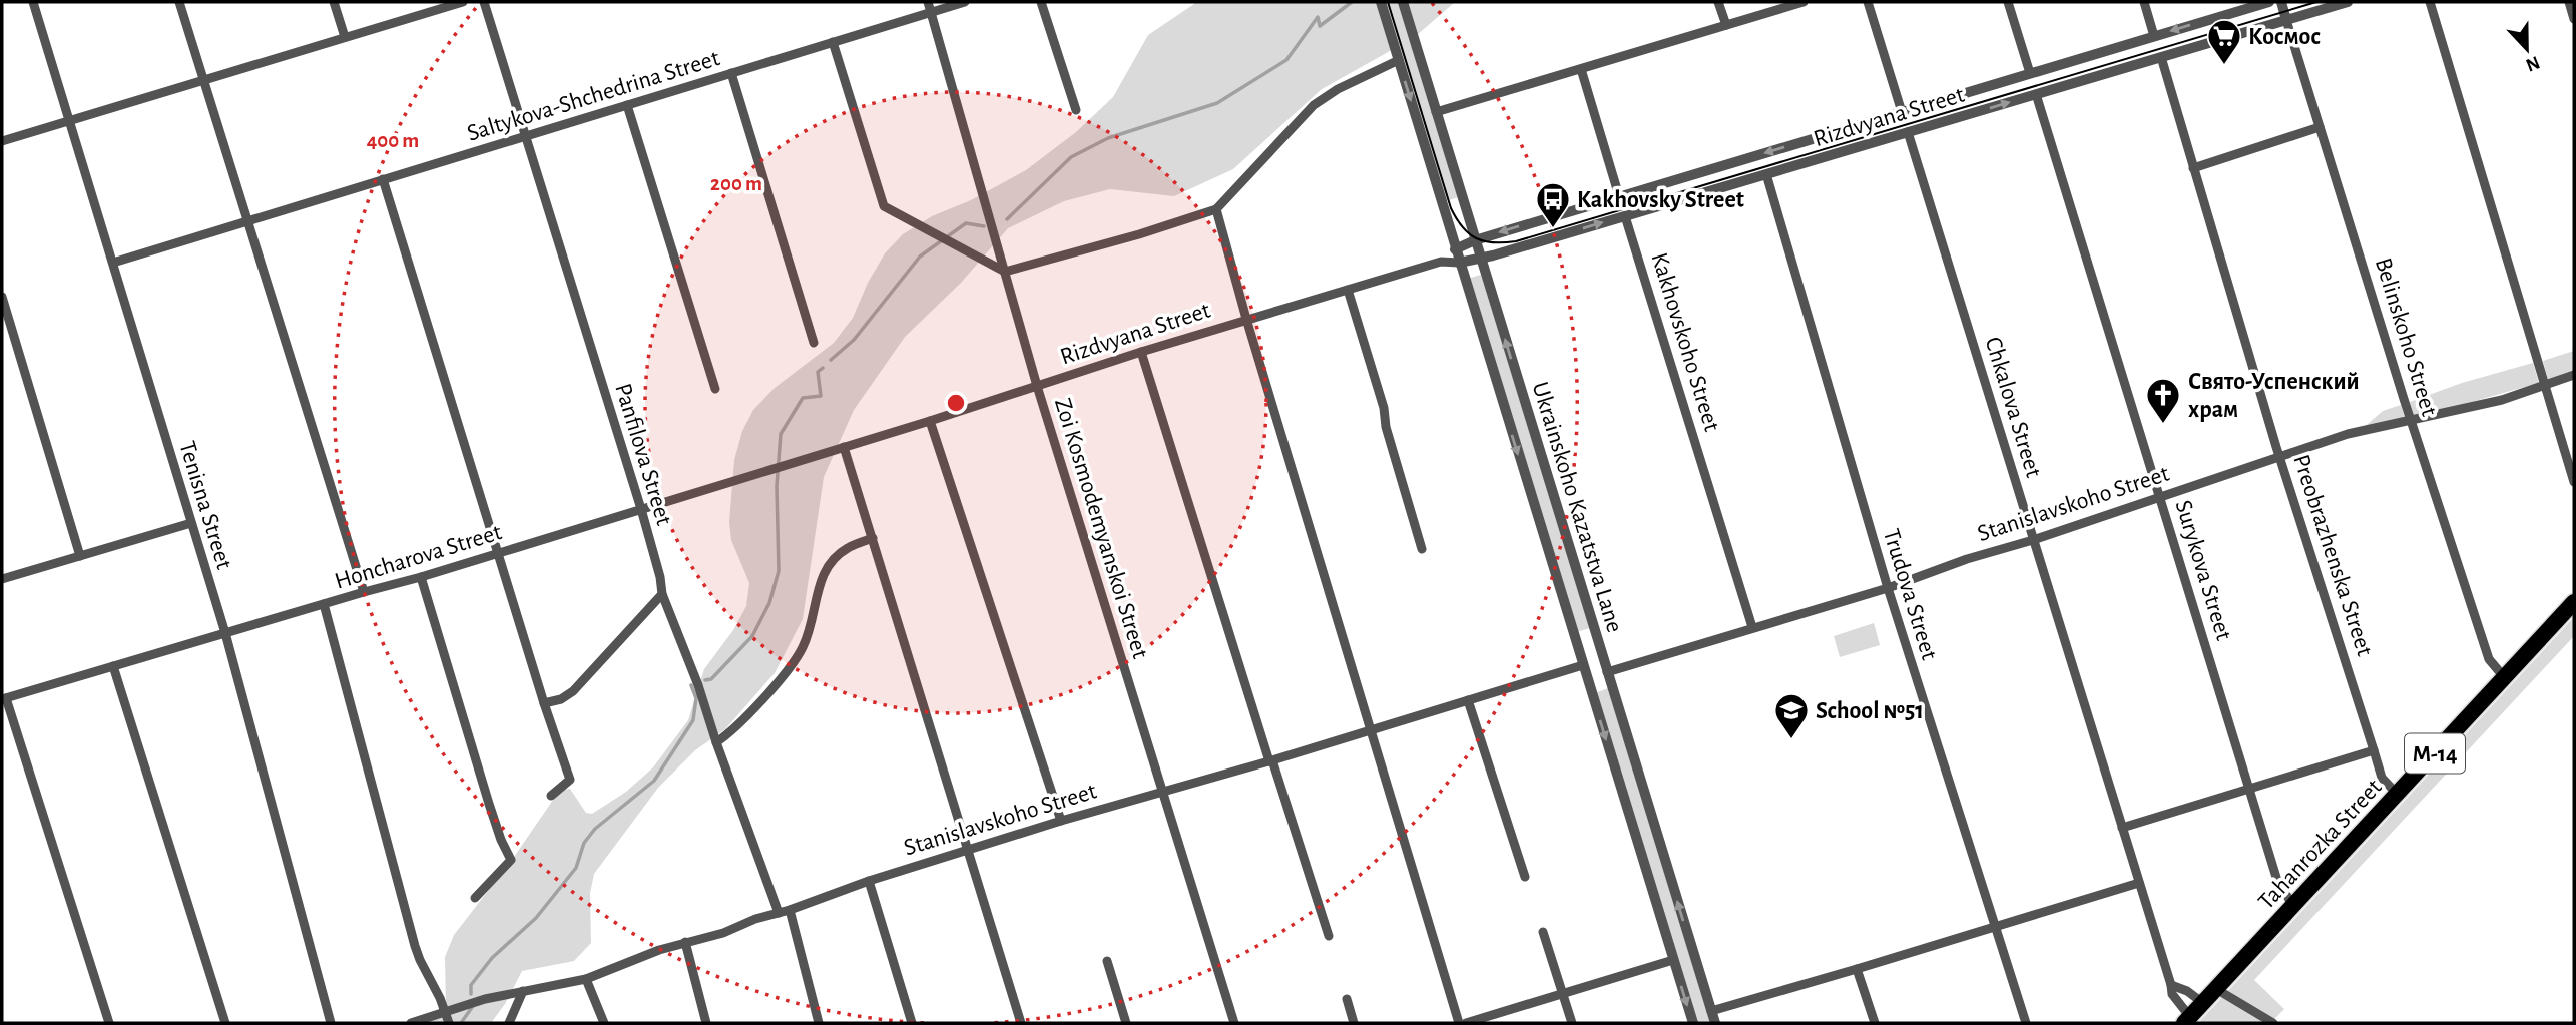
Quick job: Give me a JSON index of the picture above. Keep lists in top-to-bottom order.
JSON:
{
  "streets": {
    "highway": ["М-14", "Tahanrozka Street"],
    "street": [
      "Saltykova-Shchedrina Street",
      "Rizdvyana Street",
      "Belinskoho Street",
      "Kakhovskoho Street",
      "Chkalova Street",
      "Panfilova Street",
      "Stanislavskoho Street",
      "Tenisna Street",
      "Ukrainskoho Kazatstva Lane",
      "Zoi Kosmodemyanskoi Street",
      "Preobrazhenska Street",
      "Honcharova Street",
      "Surykova Street",
      "Trudova Street"
    ]
  },
  "crossings": [
    ["Saltykova-Shchedrina Street", "Panfilova Street"],
    ["Saltykova-Shchedrina Street", "Tenisna Street"],
    ["Saltykova-Shchedrina Street", "Zoi Kosmodemyanskoi Street"],
    ["Rizdvyana Street", "Belinskoho Street"],
    ["Rizdvyana Street", "Kakhovskoho Street"],
    ["Rizdvyana Street", "Chkalova Street"],
    ["Rizdvyana Street", "Ukrainskoho Kazatstva Lane"],
    ["Rizdvyana Street", "Zoi Kosmodemyanskoi Street"],
    ["Rizdvyana Street", "Preobrazhenska Street"],
    ["Rizdvyana Street", "Honcharova Street"],
    ["Rizdvyana Street", "Surykova Street"],
    ["Rizdvyana Street", "Trudova Street"],
    ["Belinskoho Street", "Stanislavskoho Street"],
    ["Belinskoho Street", "Tahanrozka Street"],
    ["Kakhovskoho Street", "Stanislavskoho Street"],
    ["Chkalova Street", "Stanislavskoho Street"],
    ["Chkalova Street", "Tahanrozka Street"],
    ["Panfilova Street", "Stanislavskoho Street"],
    ["Panfilova Street", "Honcharova Street"],
    ["Stanislavskoho Street", "Ukrainskoho Kazatstva Lane"],
    ["Stanislavskoho Street", "Zoi Kosmodemyanskoi Street"],
    ["Stanislavskoho Street", "Preobrazhenska Street"],
    ["Stanislavskoho Street", "Surykova Street"],
    ["Stanislavskoho Street", "Trudova Street"],
    ["Tenisna Street", "Honcharova Street"],
    ["Preobrazhenska Street", "Tahanrozka Street"],
    ["Surykova Street", "Tahanrozka Street"]
  ],
  "places": {
    "supermarket": ["Космос"],
    "bus stop": ["Kakhovsky Street"],
    "church": ["Свято-Успенский храм"],
    "school or university": ["School №51"]
  },
  "north": "bottom",
  "rings": ["400 m", "200 m"]
}
